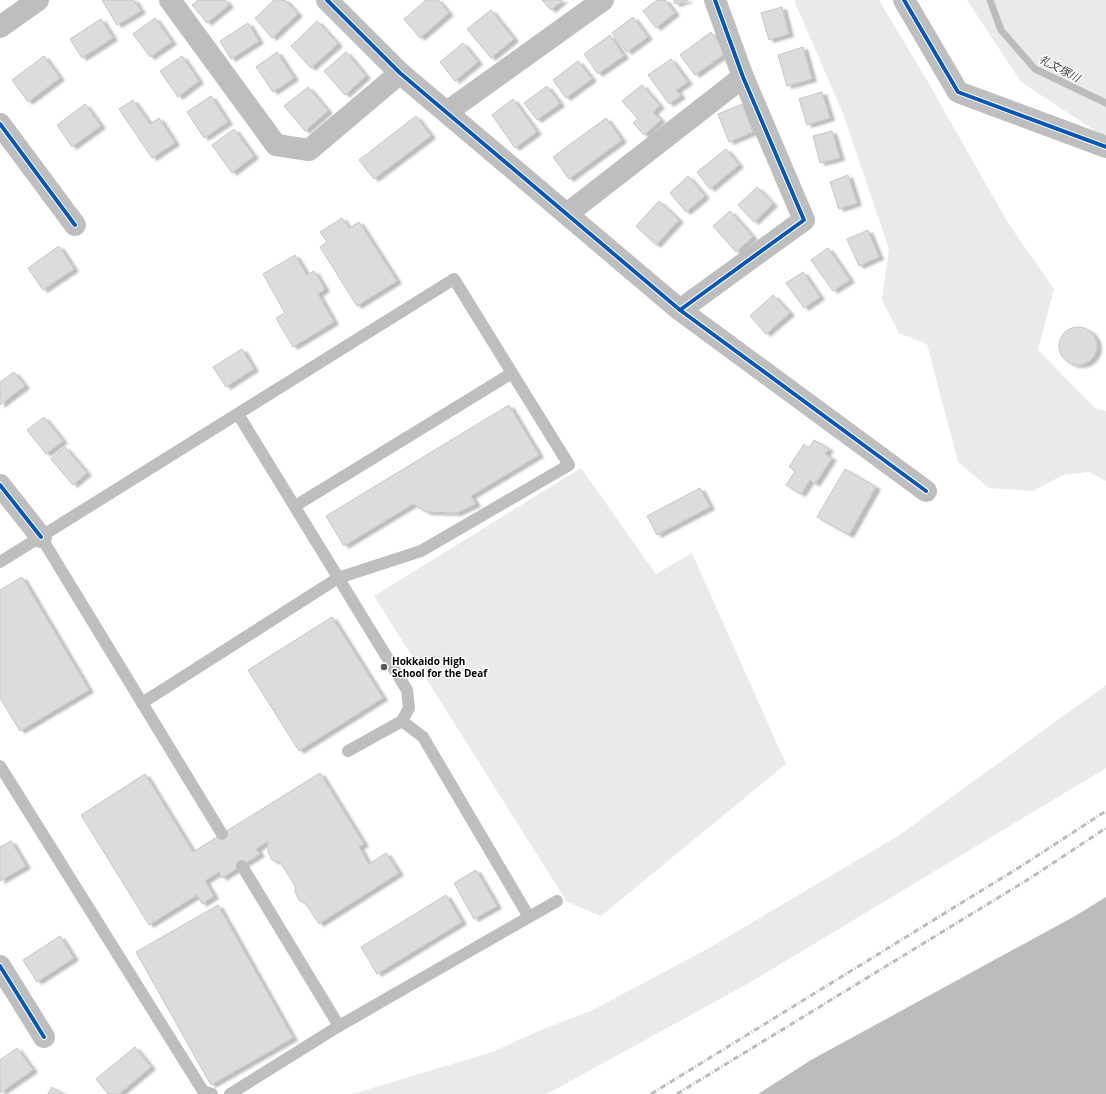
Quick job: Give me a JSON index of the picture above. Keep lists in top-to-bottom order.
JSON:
{
  "water": ["礼文塚川"],
  "places": ["Hokkaido High School for the Deaf"]
}
